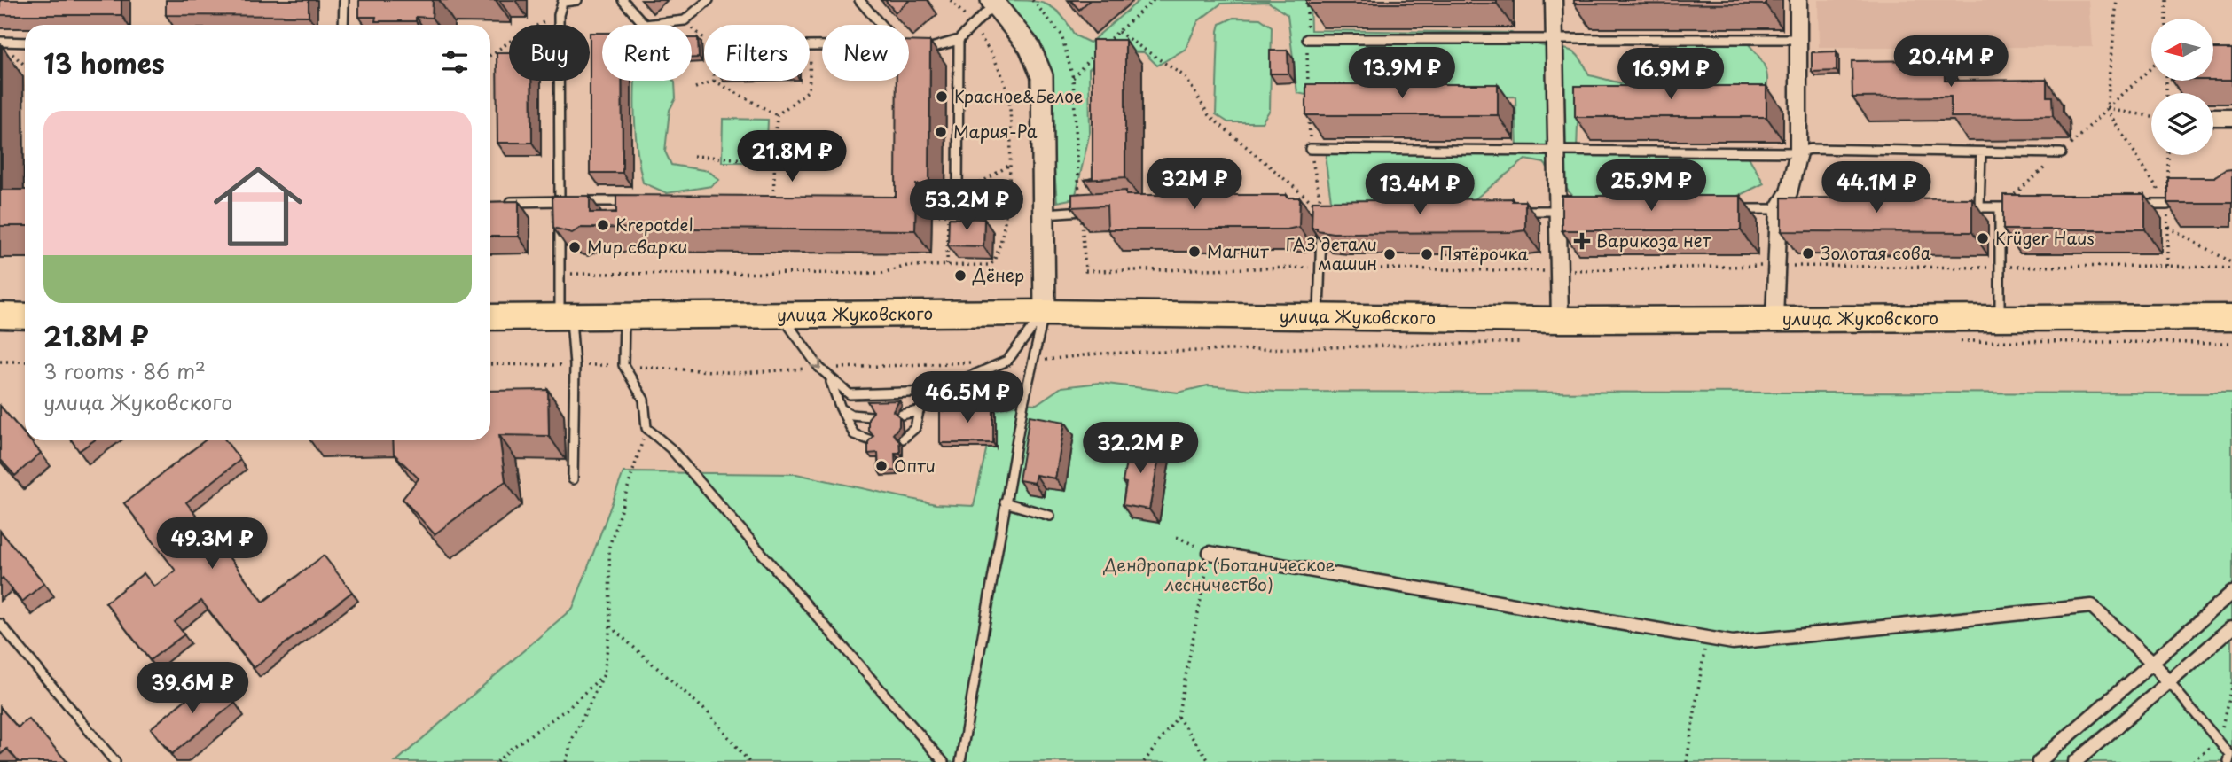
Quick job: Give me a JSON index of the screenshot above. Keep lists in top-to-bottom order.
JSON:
{
  "streets": {
    "main road": ["улица Жуковского"]
  },
  "parks": ["Дендропарк (Ботаническое лесничество)"],
  "places": {
    "other": [
      "Красное&Белое",
      "Мария-Ра",
      "Krepotdel",
      "Krüger Haus",
      "Мир сварки",
      "Магнит",
      "Золотая сова",
      "ГАЗ детали машин",
      "Пятёрочка",
      "Дёнер",
      "Опти"
    ],
    "health": ["Варикоза нет"]
  },
  "north": "left",
  "page": {
    "chip": [
      "Buy",
      "Rent",
      "Filters",
      "New"
    ],
    "heading": "13 homes",
    "price": [
      "20.4M ₽",
      "13.9M ₽",
      "16.9M ₽",
      "21.8M ₽",
      "32M ₽",
      "25.9M ₽",
      "44.1M ₽",
      "13.4M ₽",
      "53.2M ₽",
      "46.5M ₽",
      "32.2M ₽",
      "49.3M ₽",
      "39.6M ₽"
    ],
    "list": [
      {
        "name": "21.8M ₽",
        "note": "3 rooms · 86 m² · улица Жуковского"
      }
    ]
  }
}
